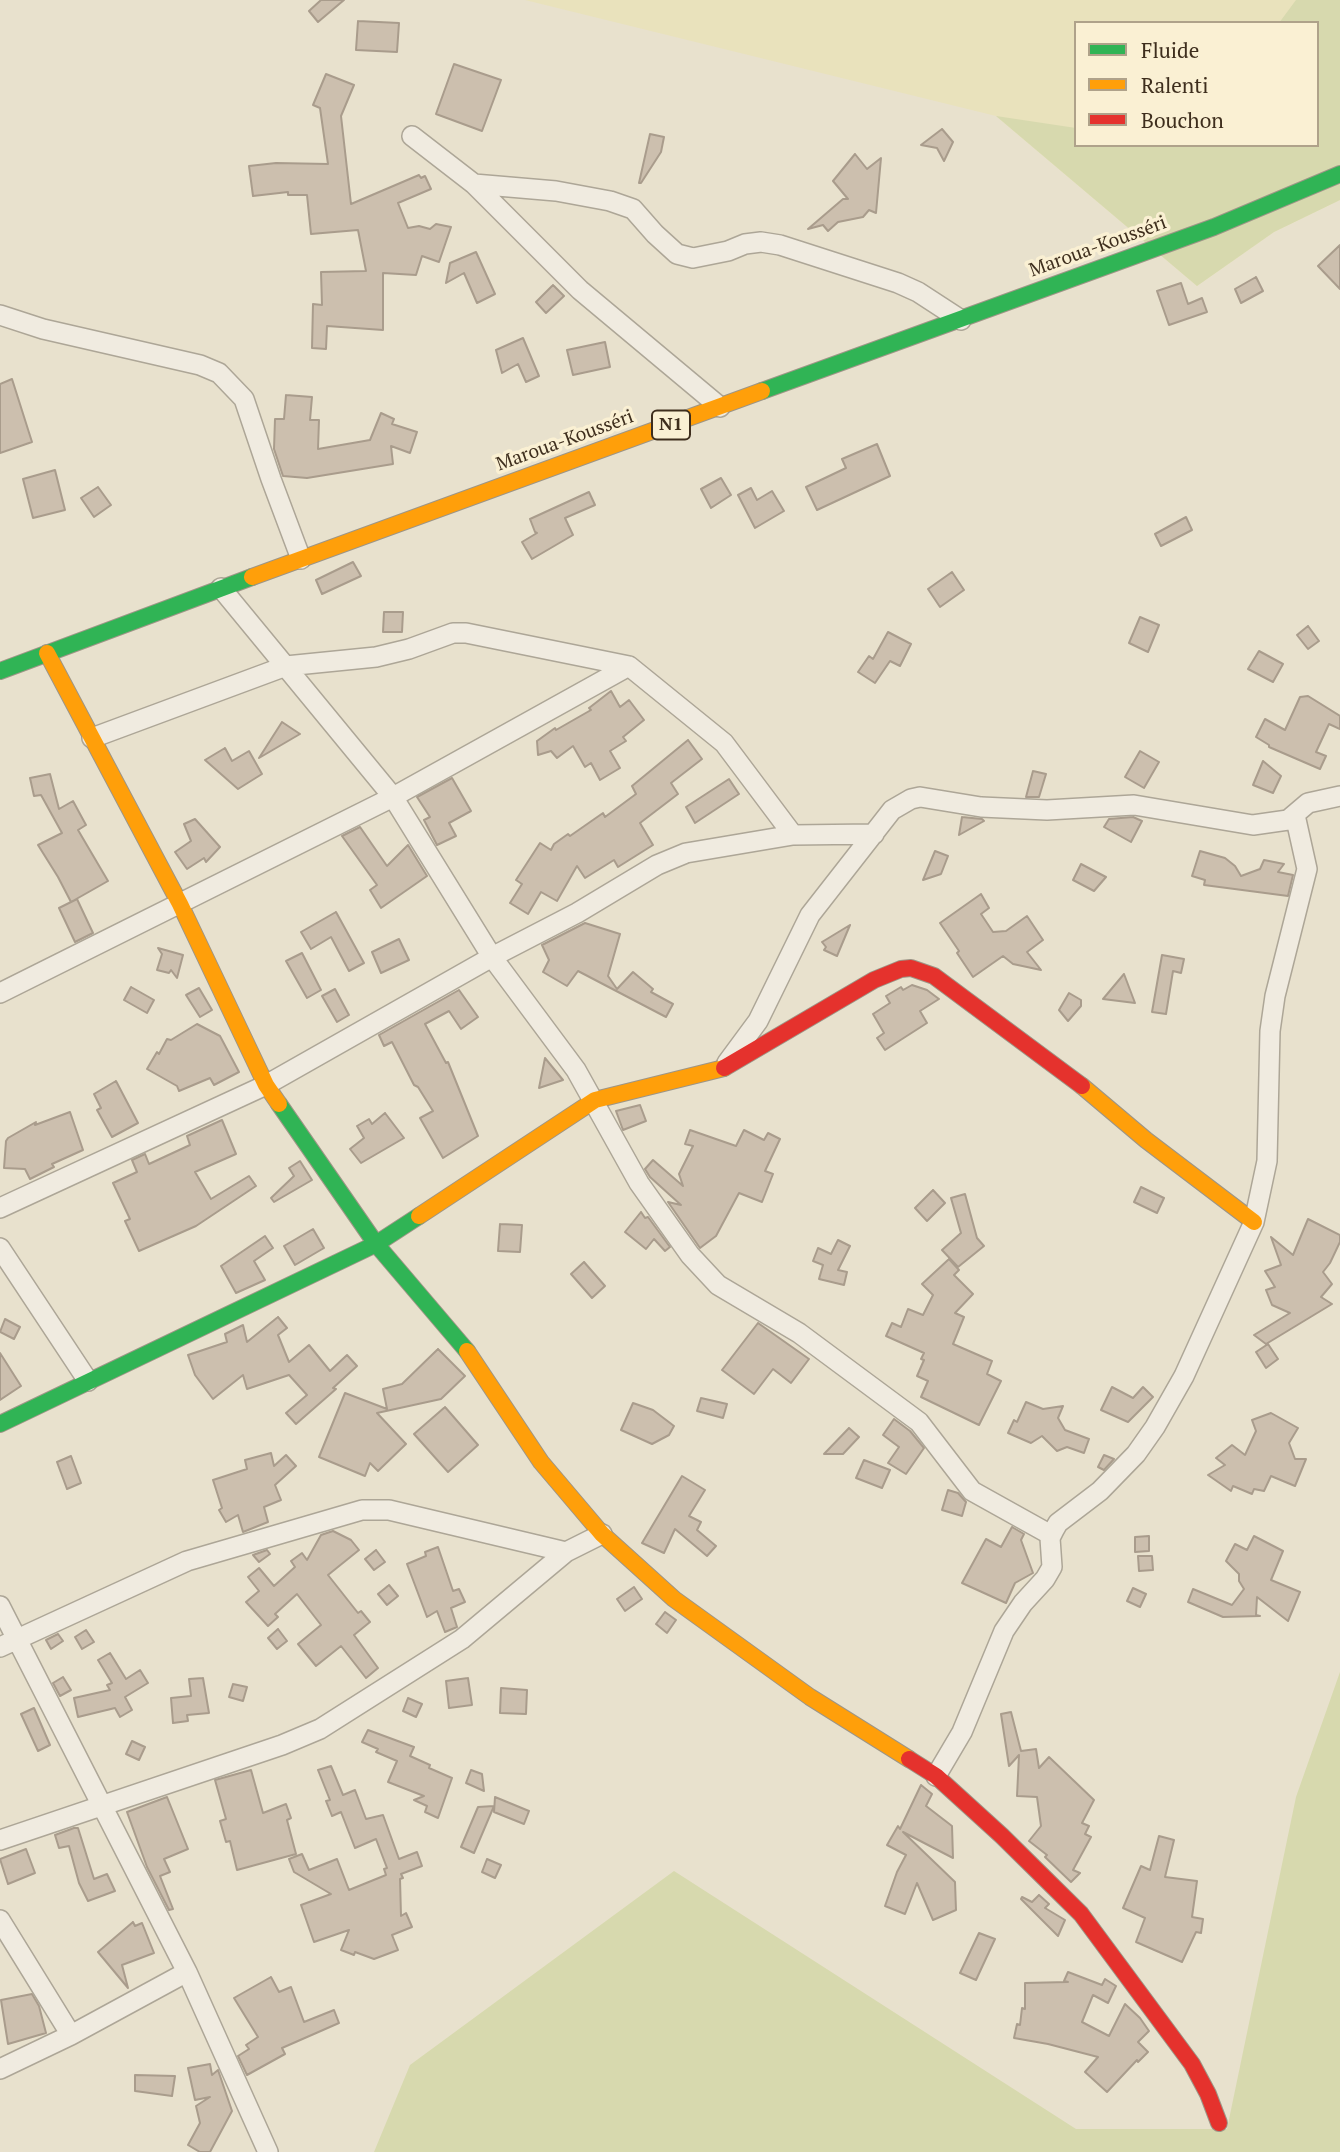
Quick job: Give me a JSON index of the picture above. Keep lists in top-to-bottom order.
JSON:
{
  "streets": {
    "main road": ["Maroua-Kousséri", "N1"]
  },
  "legend": ["Fluide", "Ralenti", "Bouchon"]
}
